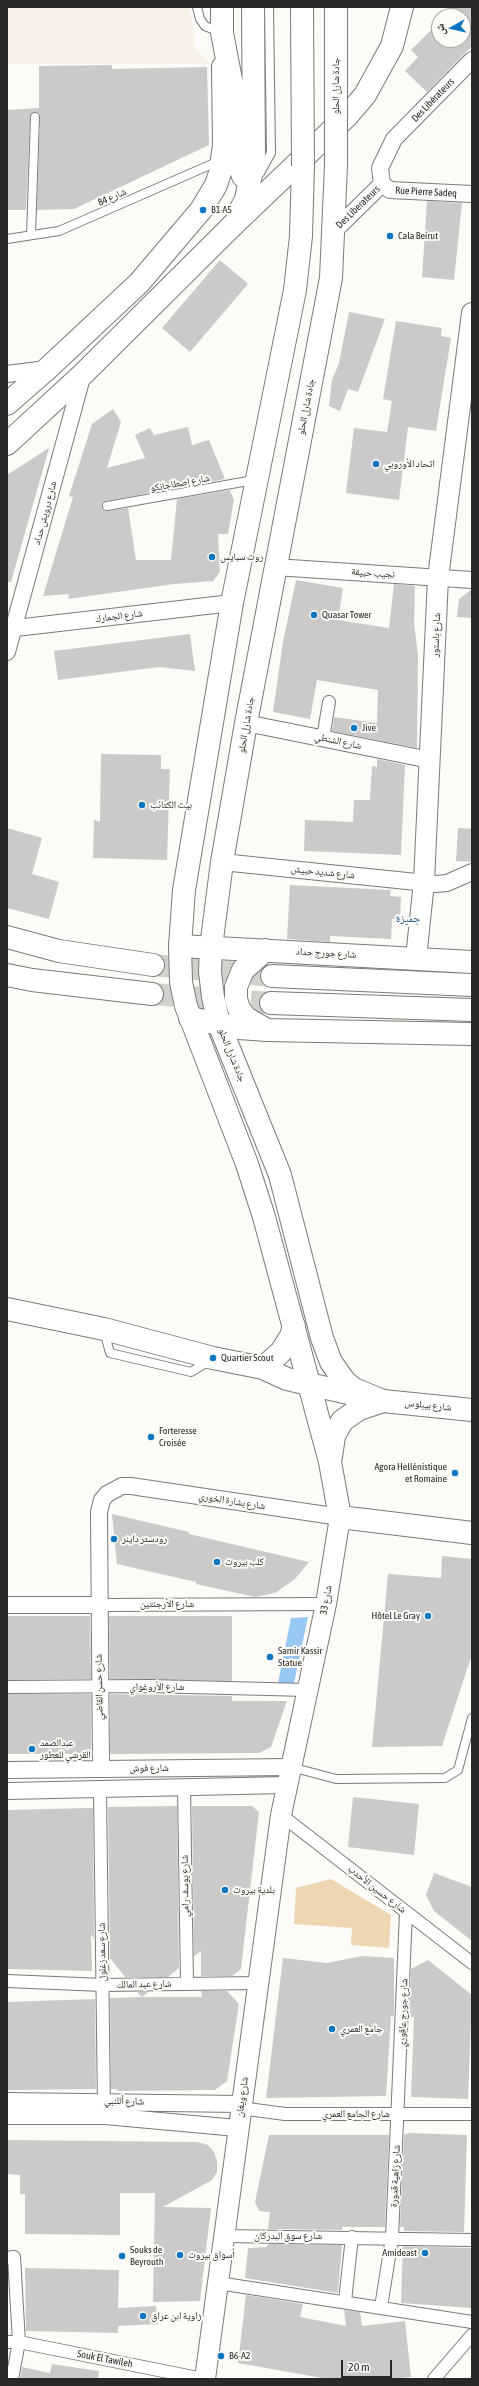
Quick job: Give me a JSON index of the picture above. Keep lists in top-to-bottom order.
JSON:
{
  "streets": {
    "main road": [
      "جادة شارل الحلو",
      "شارع جورج حداد",
      "شارع بيبلوس",
      "شارع بشارة الخوري",
      "شارع 33"
    ],
    "street": [
      "Des Libérateurs",
      "Rue Pierre Sadeq",
      "Des Liberateurs",
      "شارع درويش حداد",
      "نجيب حبيقة",
      "شارع الجمارك",
      "شارع باستور",
      "شارع الشنطي",
      "شارع شديد حبيش",
      "شارع الأرجنتين",
      "شارع حسن القاضي",
      "شارع الأروغواي",
      "شارع فوش",
      "شارع يوسف رامي",
      "شارع حسين الأحدب",
      "شارع سعد زغلول",
      "شارع عبد المالك",
      "شارع جورج عاقوري",
      "شارع ويغان",
      "شارع أللنبي",
      "شارع الجامع العمري",
      "شارع زاهية قدورة",
      "شارع سوق البدركان",
      "Souk El Tawileh"
    ],
    "lane": ["شارع 84", "شارع إصطاجانكو"]
  },
  "crossings": [
    ["جادة شارل الحلو", "Des Liberateurs"],
    ["جادة شارل الحلو", "نجيب حبيقة"],
    ["جادة شارل الحلو", "شارع الشنطي"],
    ["جادة شارل الحلو", "شارع شديد حبيش"],
    ["جادة شارل الحلو", "شارع جورج حداد"],
    ["جادة شارل الحلو", "شارع بيبلوس"],
    ["Des Libérateurs", "Des Liberateurs"],
    ["Rue Pierre Sadeq", "Des Liberateurs"],
    ["شارع درويش حداد", "شارع الجمارك"],
    ["نجيب حبيقة", "شارع باستور"],
    ["شارع باستور", "شارع الشنطي"],
    ["شارع باستور", "شارع شديد حبيش"],
    ["شارع باستور", "شارع جورج حداد"],
    ["شارع بشارة الخوري", "شارع 33"],
    ["شارع بشارة الخوري", "شارع الأرجنتين"],
    ["شارع بشارة الخوري", "شارع حسن القاضي"],
    ["شارع 33", "شارع الأرجنتين"],
    ["شارع 33", "شارع الأروغواي"],
    ["شارع 33", "شارع فوش"],
    ["شارع 33", "شارع حسين الأحدب"],
    ["شارع 33", "شارع ويغان"],
    ["شارع الأرجنتين", "شارع حسن القاضي"],
    ["شارع حسن القاضي", "شارع الأروغواي"],
    ["شارع حسن القاضي", "شارع فوش"],
    ["شارع فوش", "شارع يوسف رامي"],
    ["شارع فوش", "شارع سعد زغلول"],
    ["شارع يوسف رامي", "شارع عبد المالك"],
    ["شارع حسين الأحدب", "شارع جورج عاقوري"],
    ["شارع حسين الأحدب", "شارع ويغان"],
    ["شارع سعد زغلول", "شارع عبد المالك"],
    ["شارع سعد زغلول", "شارع أللنبي"],
    ["شارع عبد المالك", "شارع ويغان"],
    ["شارع جورج عاقوري", "شارع الجامع العمري"],
    ["شارع جورج عاقوري", "شارع زاهية قدورة"],
    ["شارع ويغان", "شارع أللنبي"],
    ["شارع ويغان", "شارع الجامع العمري"],
    ["شارع ويغان", "شارع سوق البدركان"],
    ["شارع ويغان", "Souk El Tawileh"],
    ["شارع أللنبي", "شارع الجامع العمري"],
    ["شارع الجامع العمري", "شارع زاهية قدورة"],
    ["شارع زاهية قدورة", "شارع سوق البدركان"]
  ],
  "districts": ["جميزة"],
  "places": [
    "B1-A5",
    "Cala Beirut",
    "اتحاد الأوروبي",
    "روت سبايس",
    "Quasar Tower",
    "Jive",
    "بيت الكتائب",
    "Quartier Scout",
    "Forteresse Croisée",
    "Agora Hellénistique et Romaine",
    "رودستر داينر",
    "كلب بيروت",
    "Hôtel Le Gray",
    "Samir Kassir Statue",
    "عبدالصمد القرشي للعطور",
    "بلدية بيروت",
    "جامع العمري",
    "Amideast",
    "أسواق بيروت",
    "Souks de Beyrouth",
    "زاوية ابن عراق",
    "B6-A2"
  ],
  "scale_bar": "20 m",
  "north": "left"
}
